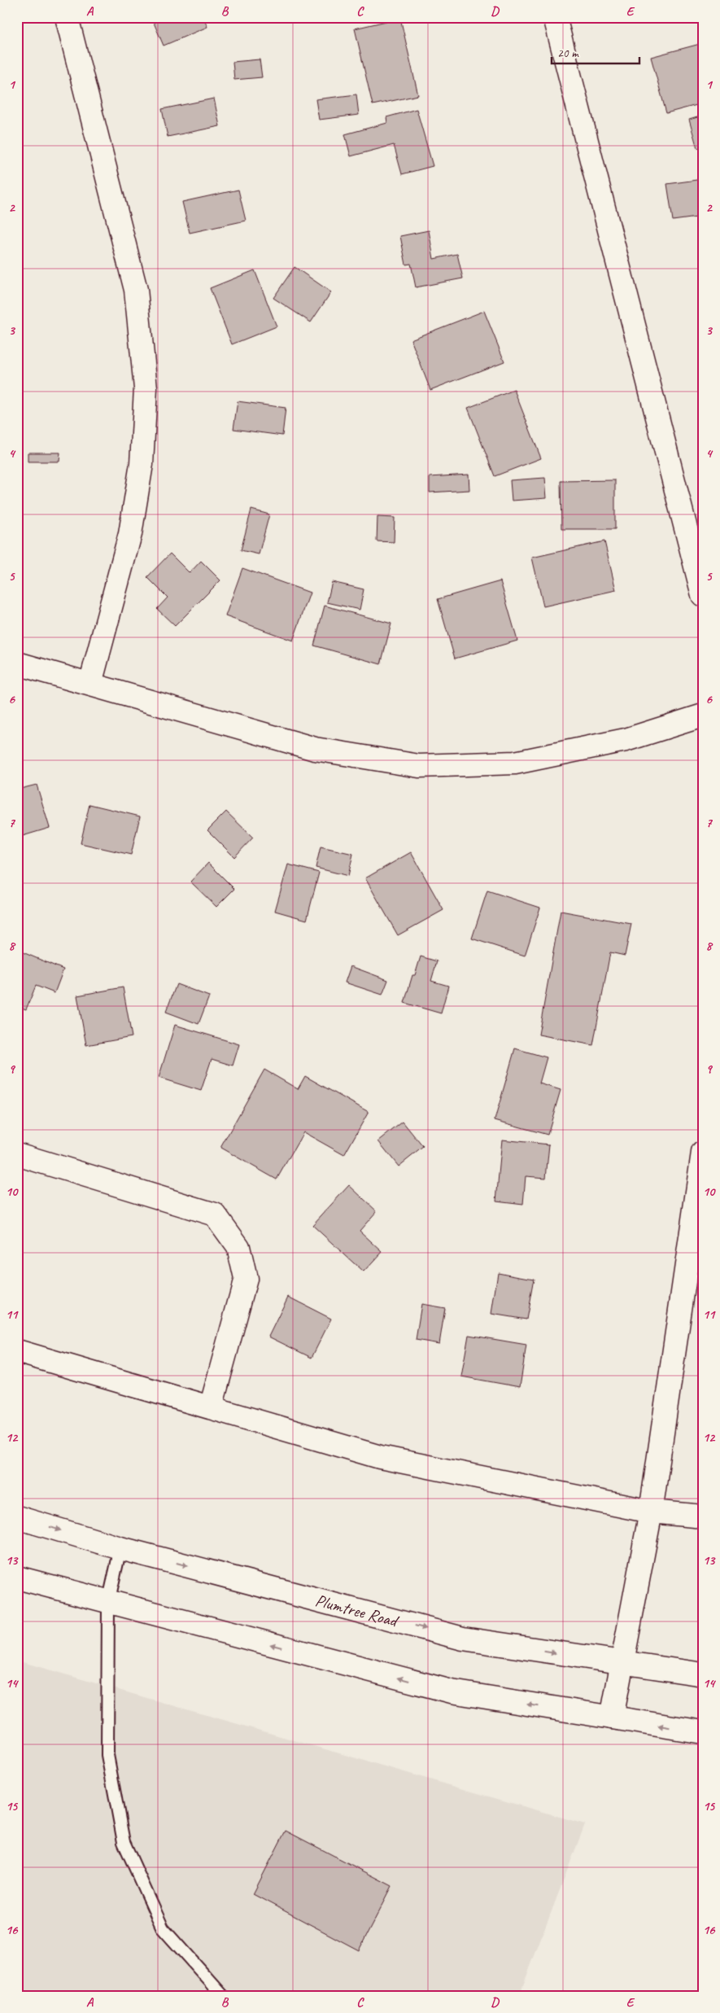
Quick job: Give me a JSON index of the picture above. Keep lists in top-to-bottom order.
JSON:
{
  "streets": {
    "main road": ["Plumtree Road"]
  },
  "scale_bar": "20 m",
  "grid": {
    "columns": [
      "A",
      "B",
      "C",
      "D",
      "E"
    ],
    "rows": [
      "1",
      "2",
      "3",
      "4",
      "5",
      "6",
      "7",
      "8",
      "9",
      "10",
      "11",
      "12",
      "13",
      "14",
      "15",
      "16"
    ]
  }
}
